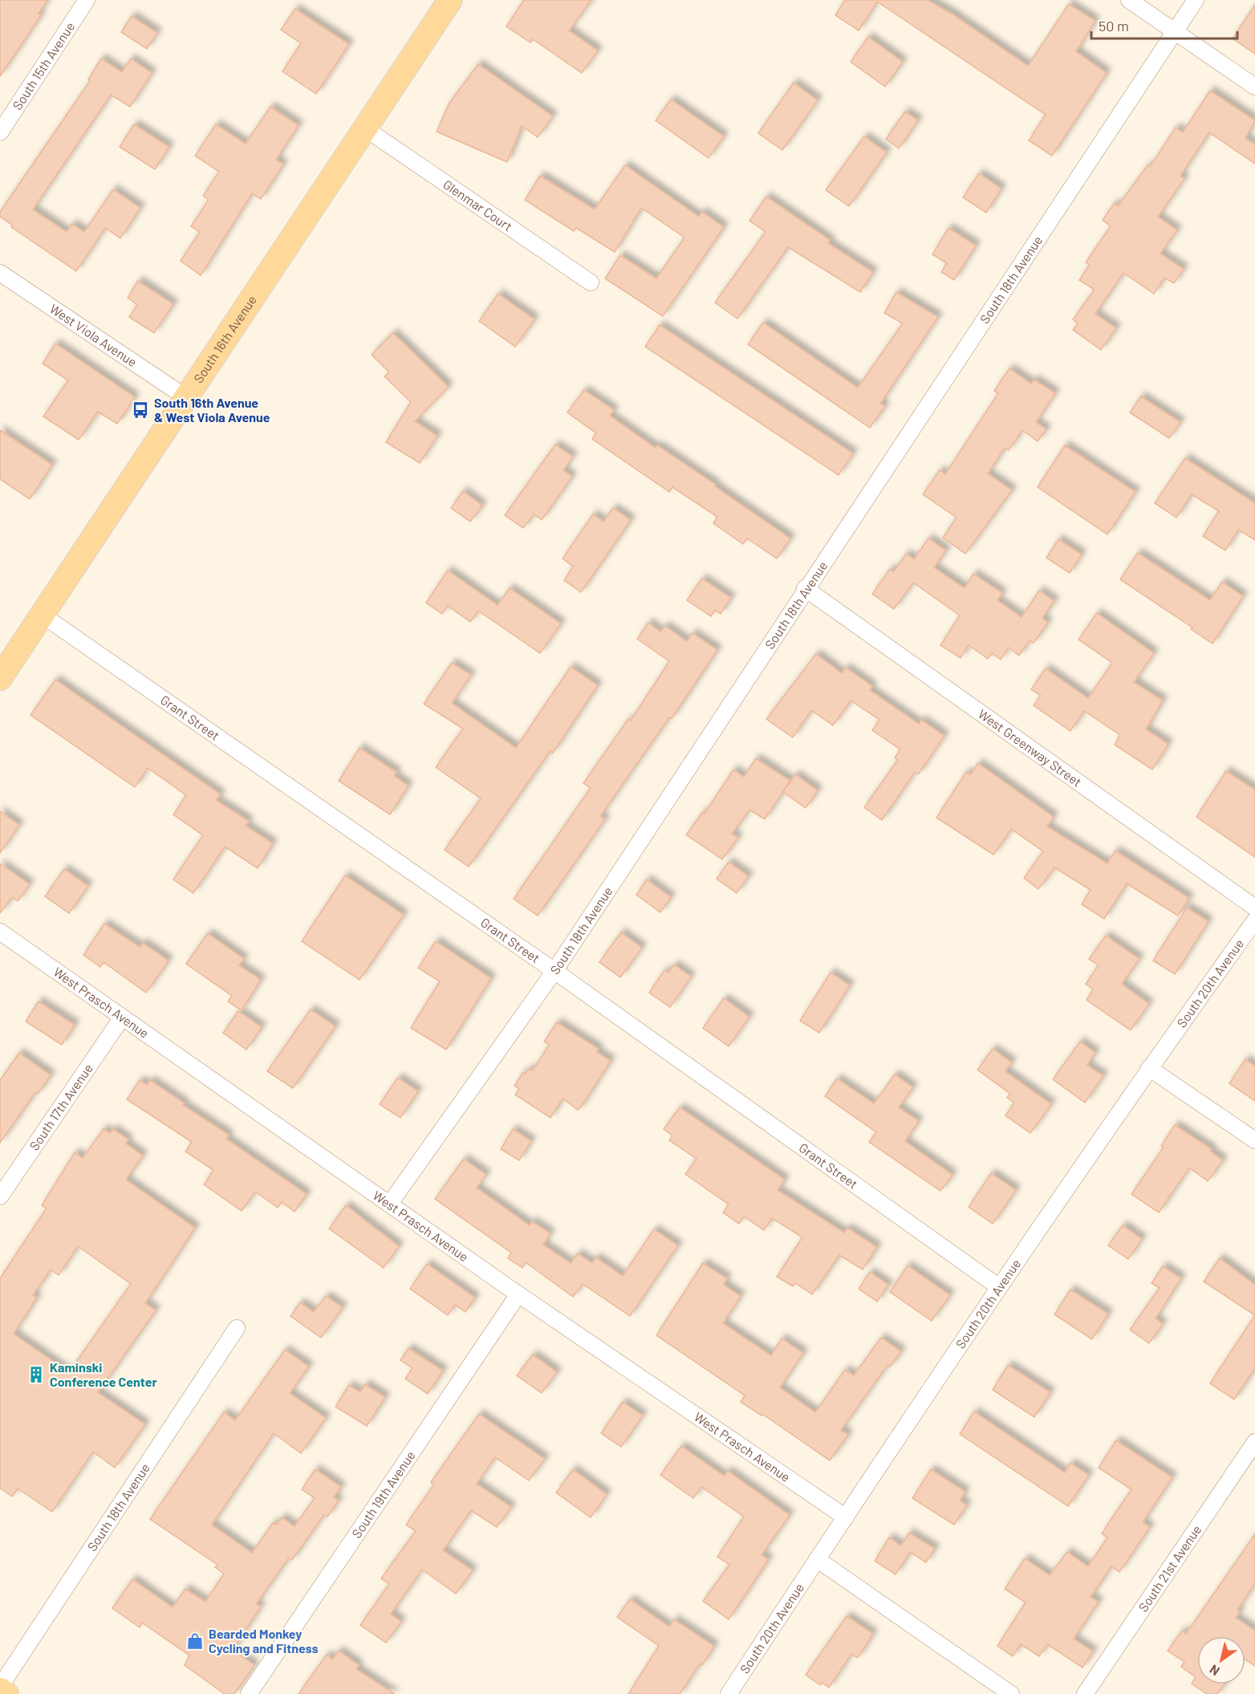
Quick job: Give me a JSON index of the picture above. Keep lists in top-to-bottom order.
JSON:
{
  "streets": {
    "main road": ["South 16th Avenue"],
    "street": [
      "South 15th Avenue",
      "Glenmar Court",
      "South 18th Avenue",
      "West Viola Avenue",
      "Grant Street",
      "West Greenway Street",
      "South 20th Avenue",
      "West Prasch Avenue",
      "South 17th Avenue",
      "South 19th Avenue",
      "South 21st Avenue"
    ]
  },
  "crossings": [
    ["Glenmar Court", "South 16th Avenue"],
    ["South 18th Avenue", "Grant Street"],
    ["South 18th Avenue", "West Greenway Street"],
    ["South 18th Avenue", "West Prasch Avenue"],
    ["West Viola Avenue", "South 16th Avenue"],
    ["South 16th Avenue", "Grant Street"],
    ["Grant Street", "South 20th Avenue"],
    ["South 20th Avenue", "West Prasch Avenue"],
    ["West Prasch Avenue", "South 17th Avenue"],
    ["West Prasch Avenue", "South 19th Avenue"]
  ],
  "places": {
    "bus stop": ["South 16th Avenue & West Viola Avenue"],
    "building": ["Kaminski Conference Center"],
    "shop": ["Bearded Monkey Cycling and Fitness"]
  },
  "scale_bar": "50 m",
  "north": "bottom left"
}
